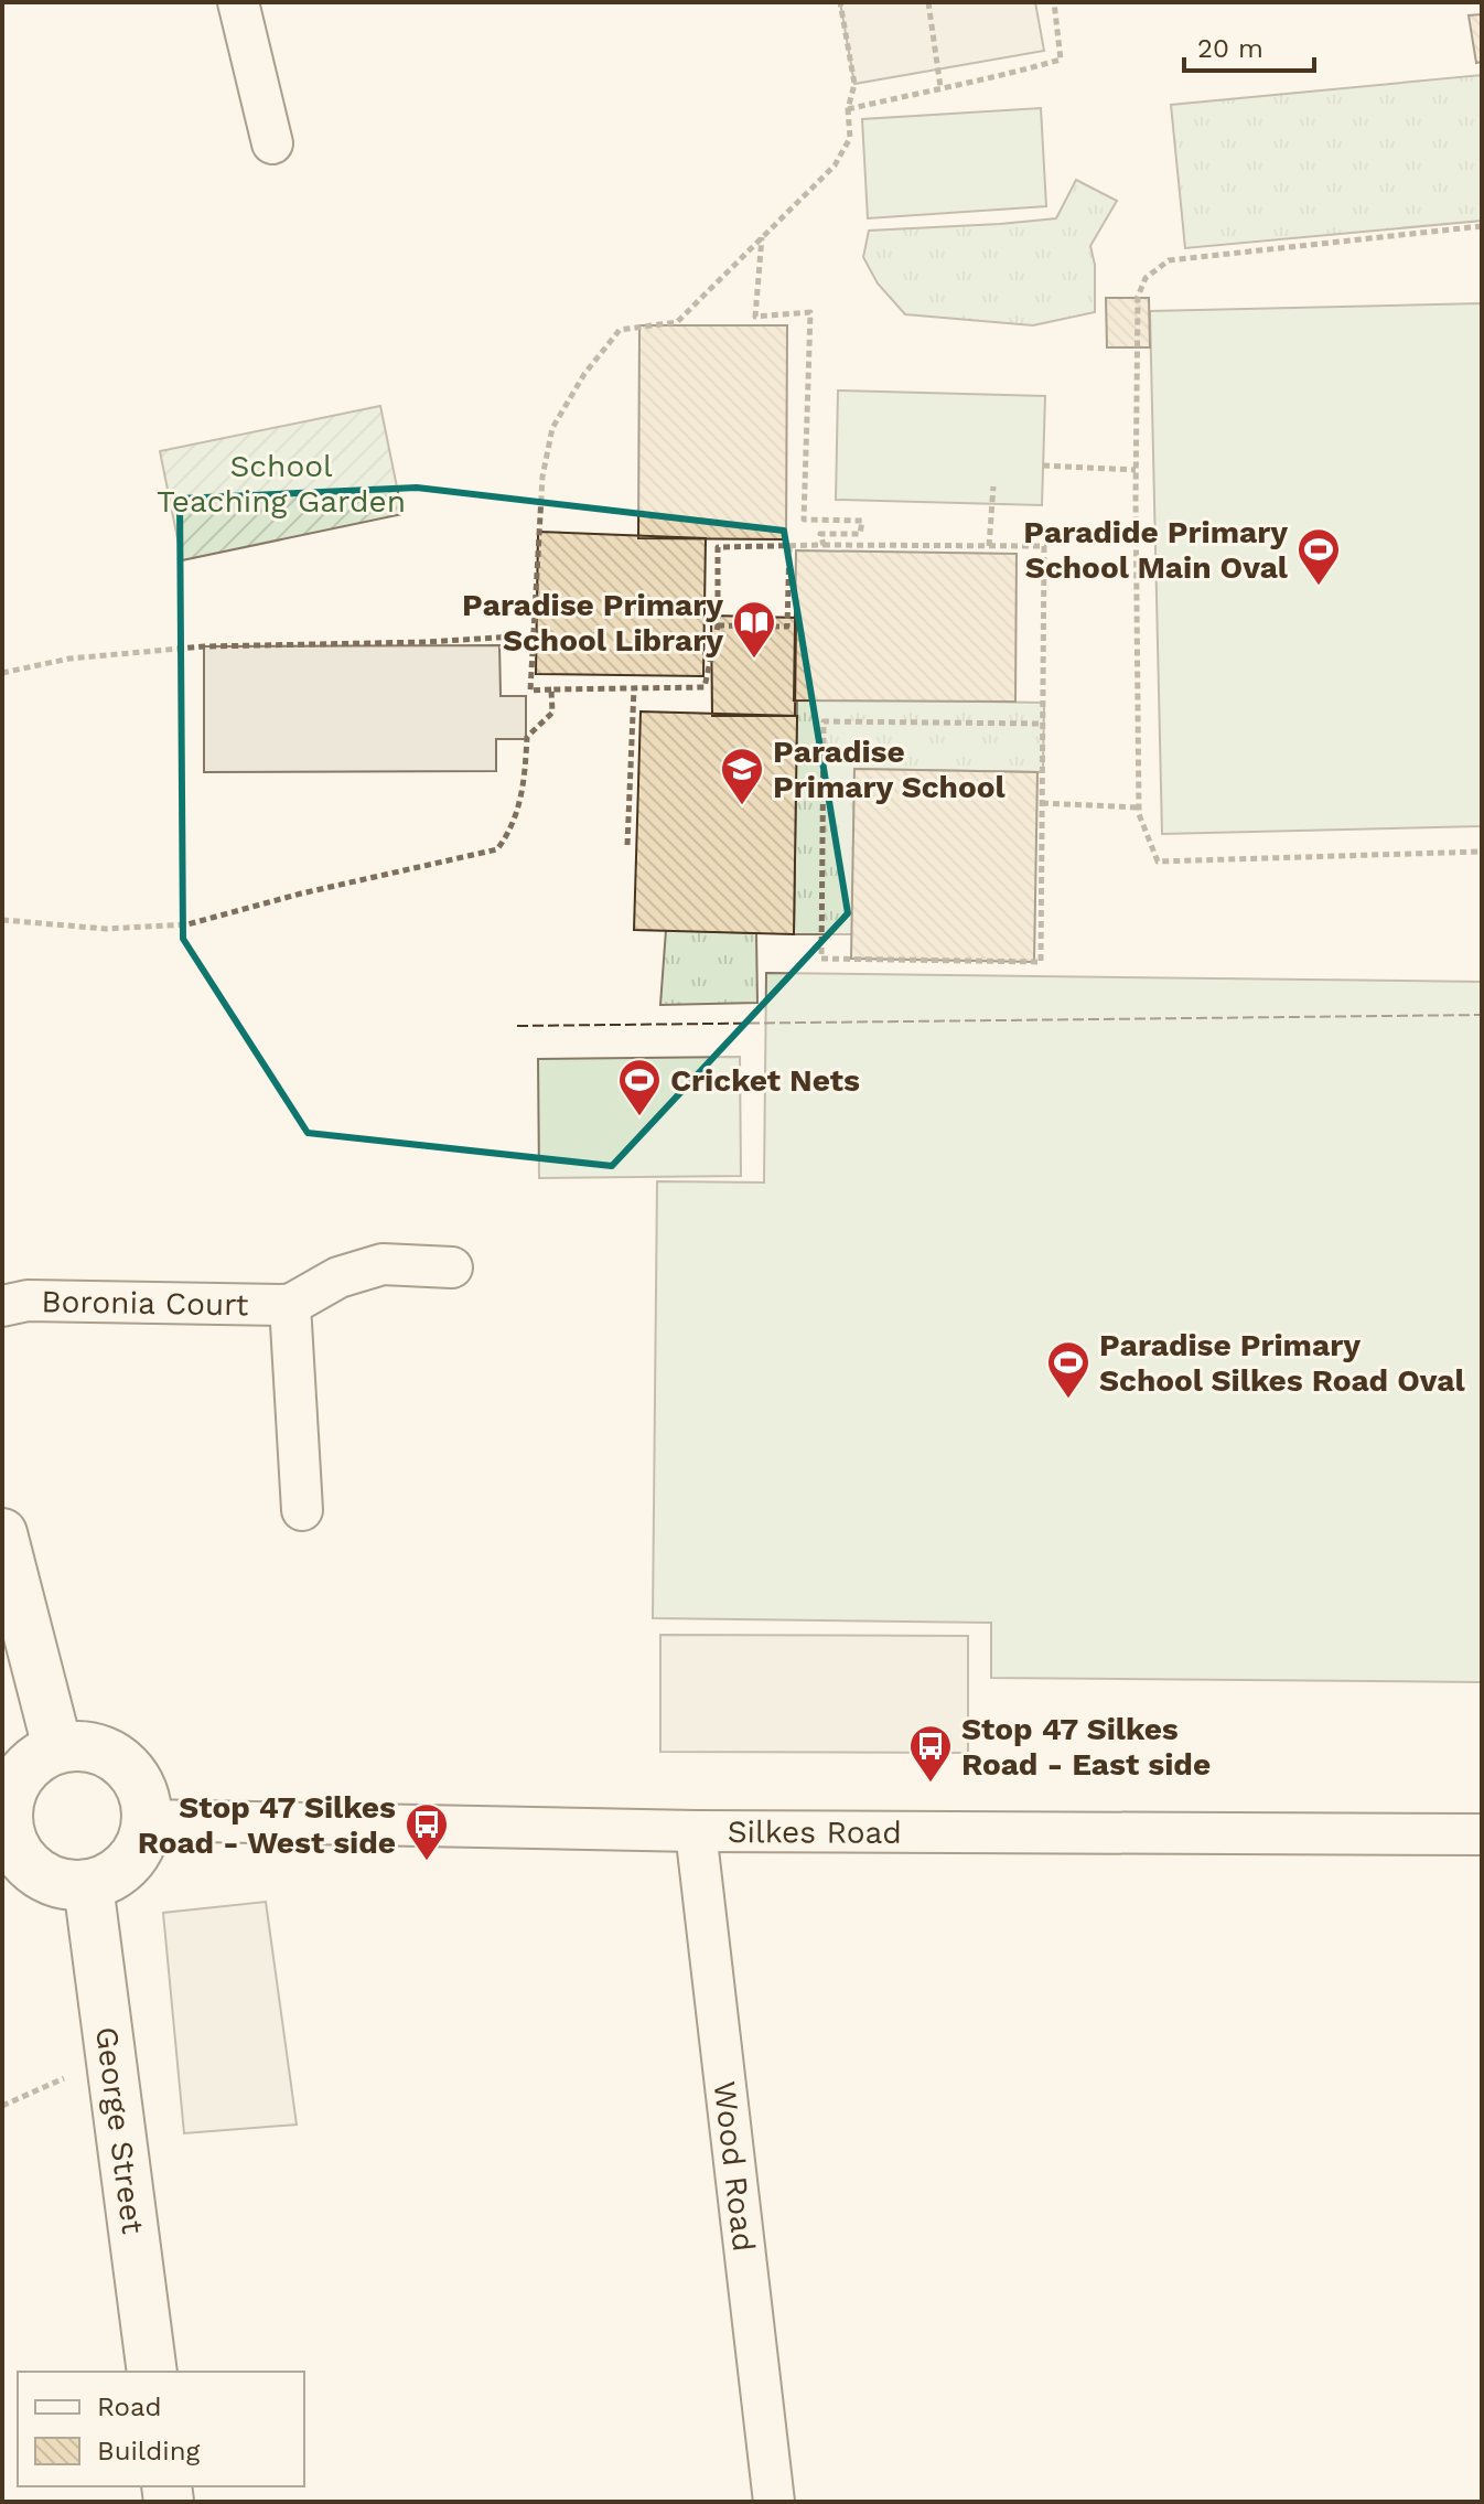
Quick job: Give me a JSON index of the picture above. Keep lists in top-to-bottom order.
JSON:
{
  "streets": {
    "street": [
      "Boronia Court",
      "Silkes Road",
      "George Street",
      "Wood Road"
    ]
  },
  "crossings": [
    ["Silkes Road", "George Street"],
    ["Silkes Road", "Wood Road"]
  ],
  "parks": ["School Teaching Garden"],
  "places": {
    "sports": ["Paradide Primary School Main Oval", "Cricket Nets", "Paradise Primary School Silkes Road Oval"],
    "library": ["Paradise Primary School Library"],
    "school or university": ["Paradise Primary School"],
    "bus stop": ["Stop 47 Silkes Road - East side", "Stop 47 Silkes Road - West side"]
  },
  "legend": ["Road", "Building"],
  "scale_bar": "20 m"
}
